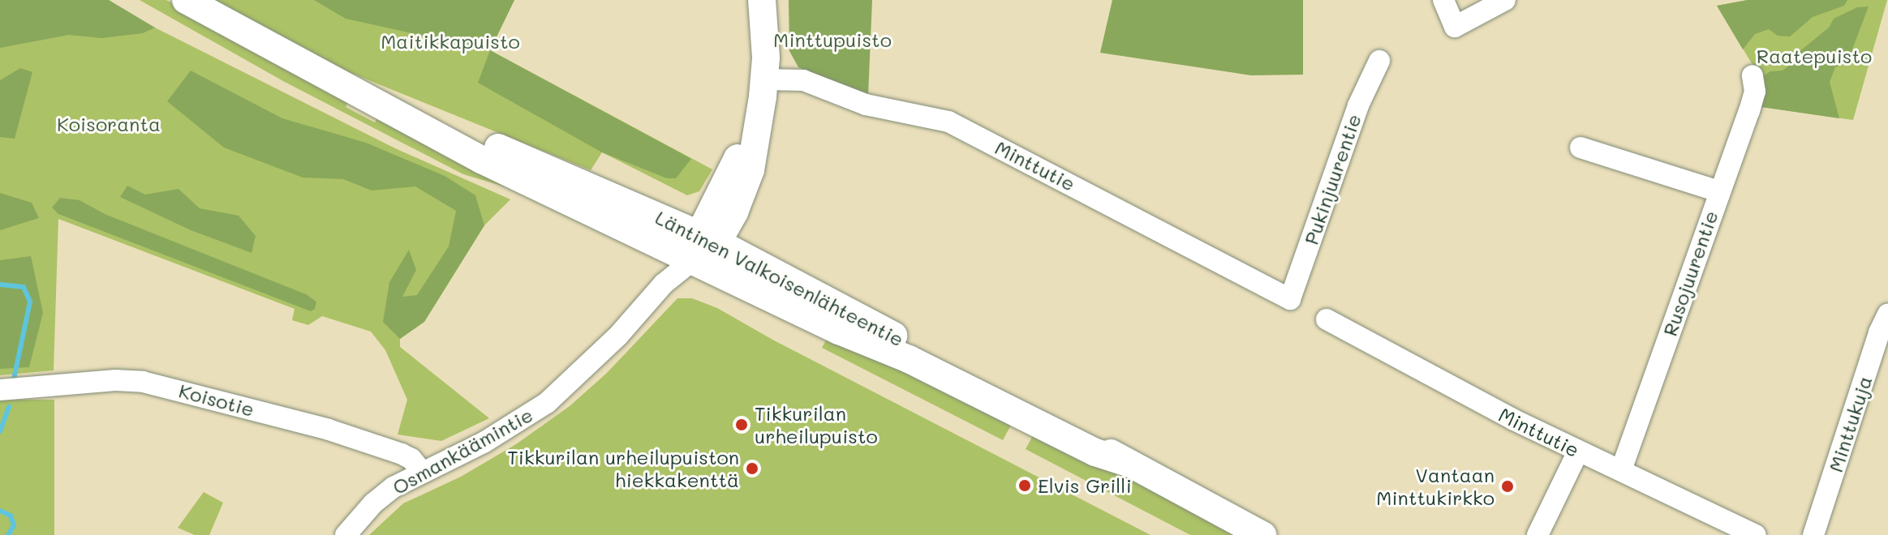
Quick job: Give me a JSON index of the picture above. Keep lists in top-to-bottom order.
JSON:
{
  "streets": {
    "main road": ["Läntinen Valkoisenlähteentie"],
    "street": [
      "Minttutie",
      "Pukinjuurentie",
      "Rusojuurentie",
      "Koisotie",
      "Minttukuja",
      "Osmankäämintie"
    ]
  },
  "crossings": [
    ["Minttutie", "Pukinjuurentie"],
    ["Minttutie", "Rusojuurentie"],
    ["Läntinen Valkoisenlähteentie", "Osmankäämintie"],
    ["Koisotie", "Osmankäämintie"]
  ],
  "parks": [
    "Minttupuisto",
    "Maitikkapuisto",
    "Raatepuisto",
    "Koisoranta"
  ],
  "places": [
    "Tikkurilan urheilupuisto",
    "Tikkurilan urheilupuiston hiekkakenttä",
    "Elvis Grilli",
    "Vantaan Minttukirkko"
  ]
}
